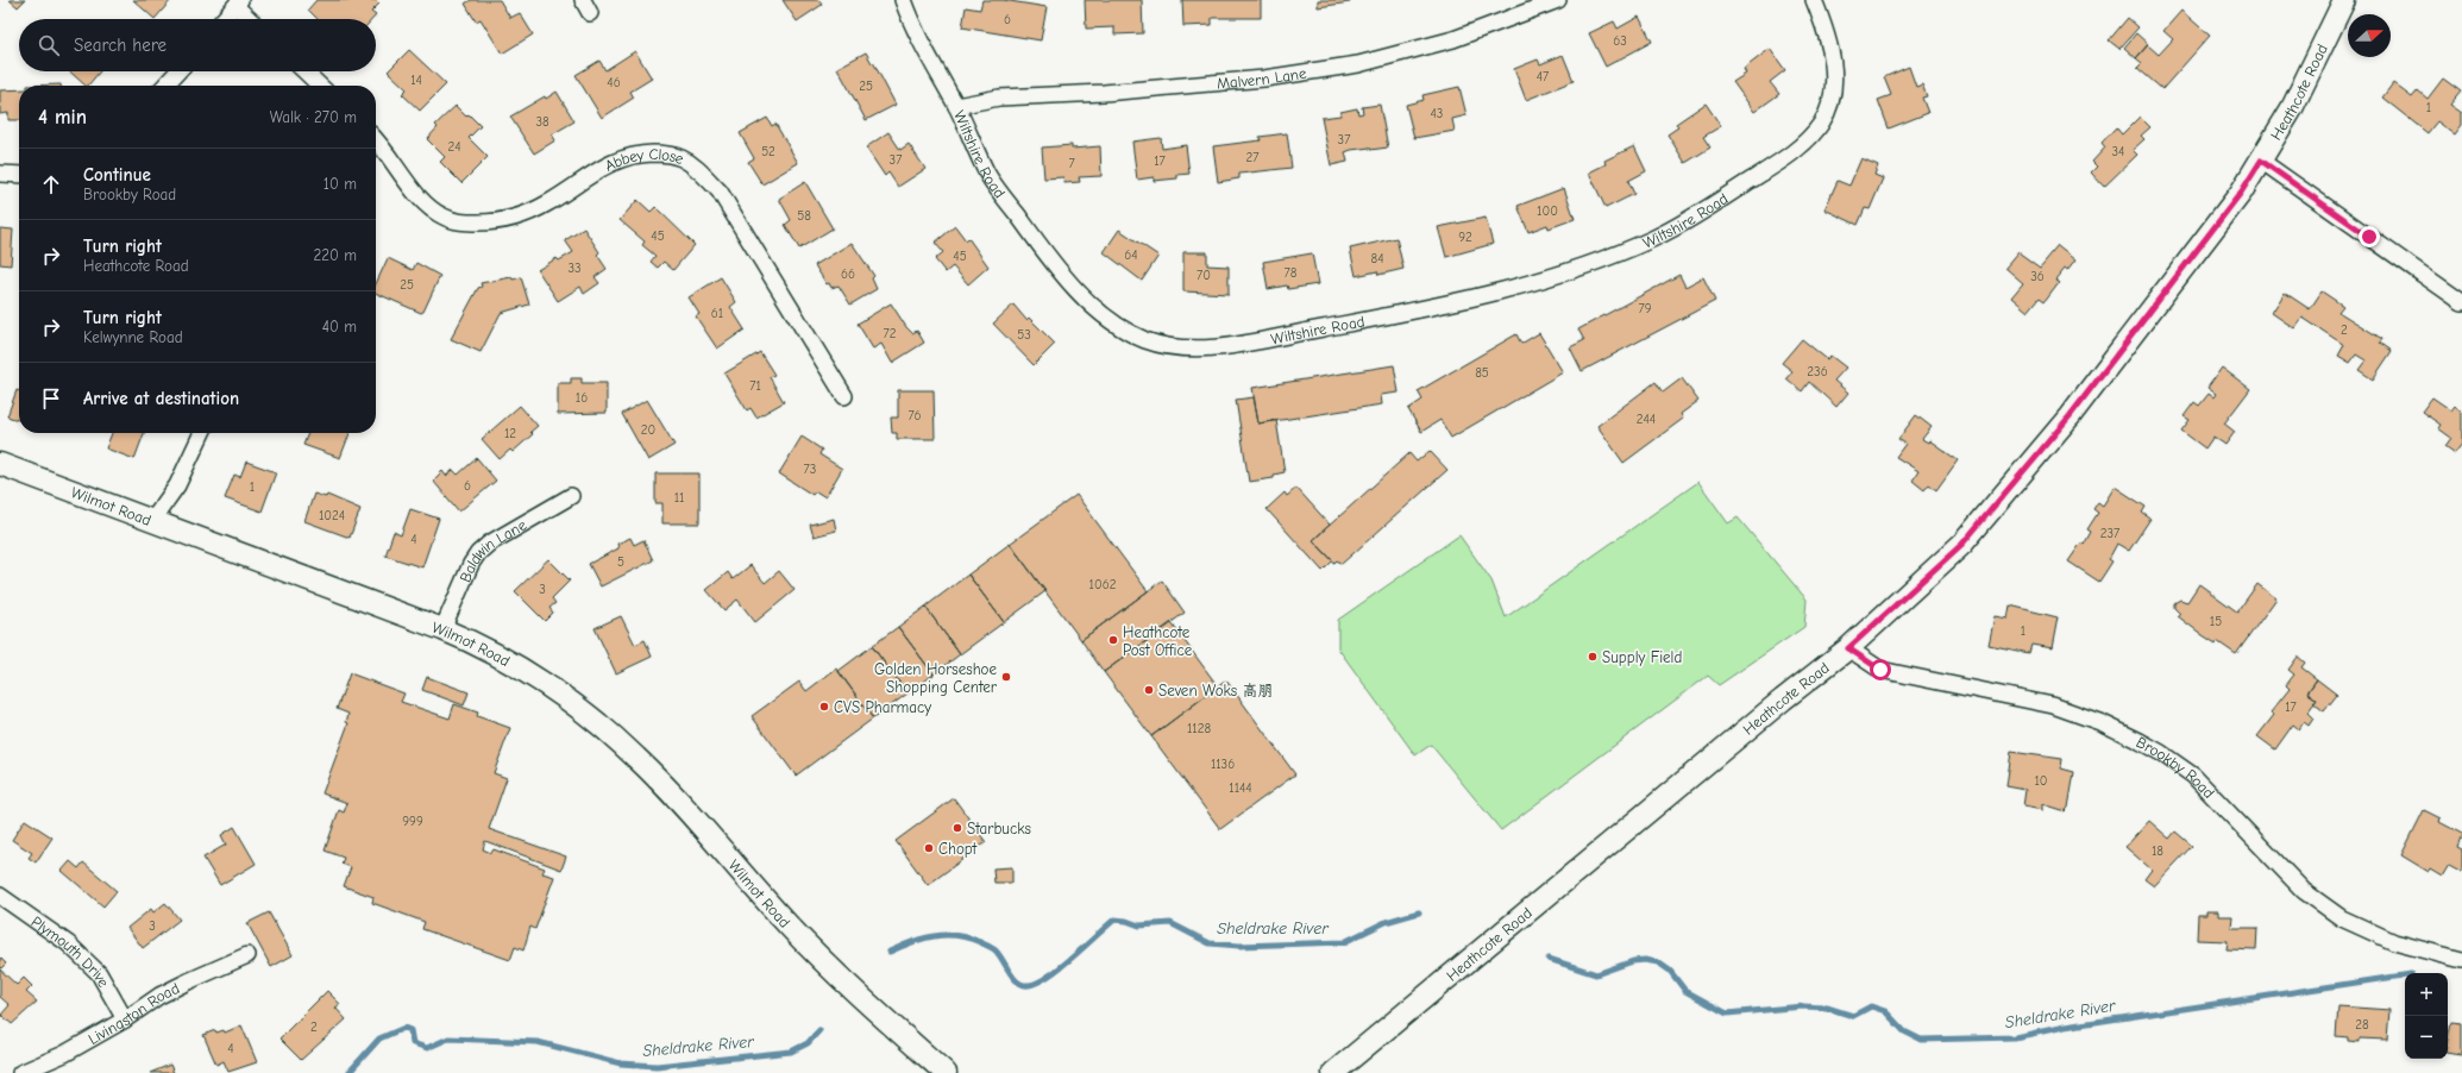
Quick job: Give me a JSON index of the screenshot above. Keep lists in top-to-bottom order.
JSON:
{
  "streets": {
    "street": [
      "Malvern Lane",
      "Heathcote Road",
      "Wiltshire Road",
      "Abbey Close",
      "Wilmot Road",
      "Baldwin Lane",
      "Brookby Road",
      "Plymouth Drive",
      "Livingston Road"
    ]
  },
  "crossings": [
    ["Malvern Lane", "Wiltshire Road"],
    ["Heathcote Road", "Brookby Road"],
    ["Wilmot Road", "Baldwin Lane"],
    ["Plymouth Drive", "Livingston Road"]
  ],
  "water": ["Sheldrake River"],
  "places": [
    "Heathcote Post Office",
    "Supply Field",
    "Golden Horseshoe Shopping Center",
    "Seven Woks 高朋",
    "CVS Pharmacy",
    "Starbucks",
    "Chopt"
  ],
  "house_numbers": [
    "6",
    "63",
    "47",
    "14",
    "46",
    "25",
    "1",
    "43",
    "38",
    "37",
    "24",
    "52",
    "34",
    "27",
    "37",
    "17",
    "7",
    "100",
    "58",
    "45",
    "92",
    "64",
    "45",
    "84",
    "33",
    "78",
    "66",
    "70",
    "36",
    "25",
    "79",
    "61",
    "2",
    "72",
    "53",
    "236",
    "85",
    "71",
    "16",
    "76",
    "244",
    "20",
    "12",
    "73",
    "6",
    "1",
    "11",
    "1024",
    "237",
    "4",
    "5",
    "1062",
    "3",
    "15",
    "1",
    "17",
    "1128",
    "1136",
    "10",
    "1144",
    "999",
    "18",
    "3",
    "28",
    "2",
    "4"
  ],
  "north": "right",
  "page": {
    "search": "Search here",
    "heading": ["4 min", "Walk · 270 m"],
    "list": [
      ["Continue", "Brookby Road", "10 m"],
      ["Turn right", "Heathcote Road", "220 m"],
      ["Turn right", "Kelwynne Road", "40 m"],
      "Arrive at destination"
    ],
    "map_buttons": ["+", "−"]
  }
}
